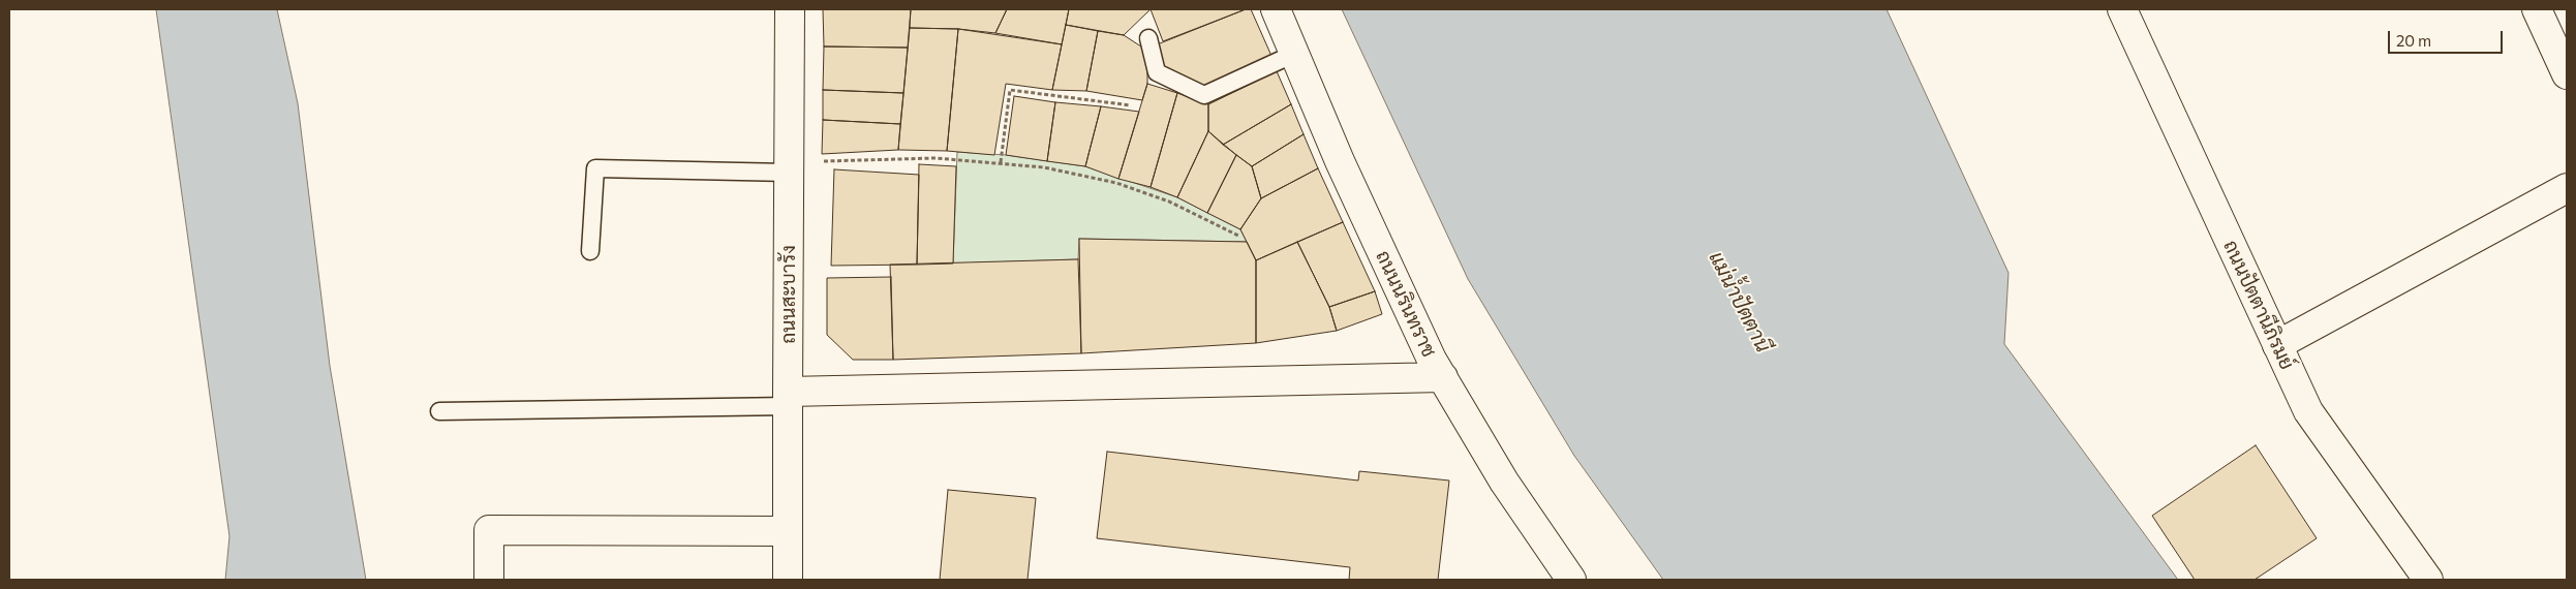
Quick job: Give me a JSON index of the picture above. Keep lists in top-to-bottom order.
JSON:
{
  "streets": {
    "street": ["ถนนสะบารัง", "ถนนนรินทราช", "ถนนปัตตานีภิรมย์"]
  },
  "water": ["แม่น้ำปัตตานี"],
  "scale_bar": "20 m"
}
